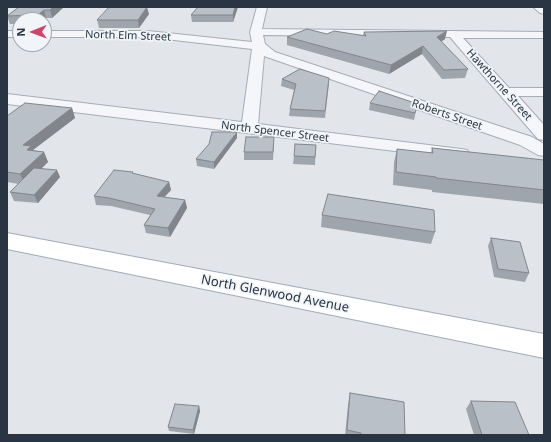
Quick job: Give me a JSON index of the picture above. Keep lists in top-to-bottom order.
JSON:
{
  "streets": {
    "main road": ["North Glenwood Avenue"],
    "street": [
      "North Elm Street",
      "Hawthorne Street",
      "Roberts Street",
      "North Spencer Street"
    ]
  },
  "crossings": [
    ["North Elm Street", "Hawthorne Street"],
    ["North Elm Street", "Roberts Street"]
  ],
  "north": "left"
}
